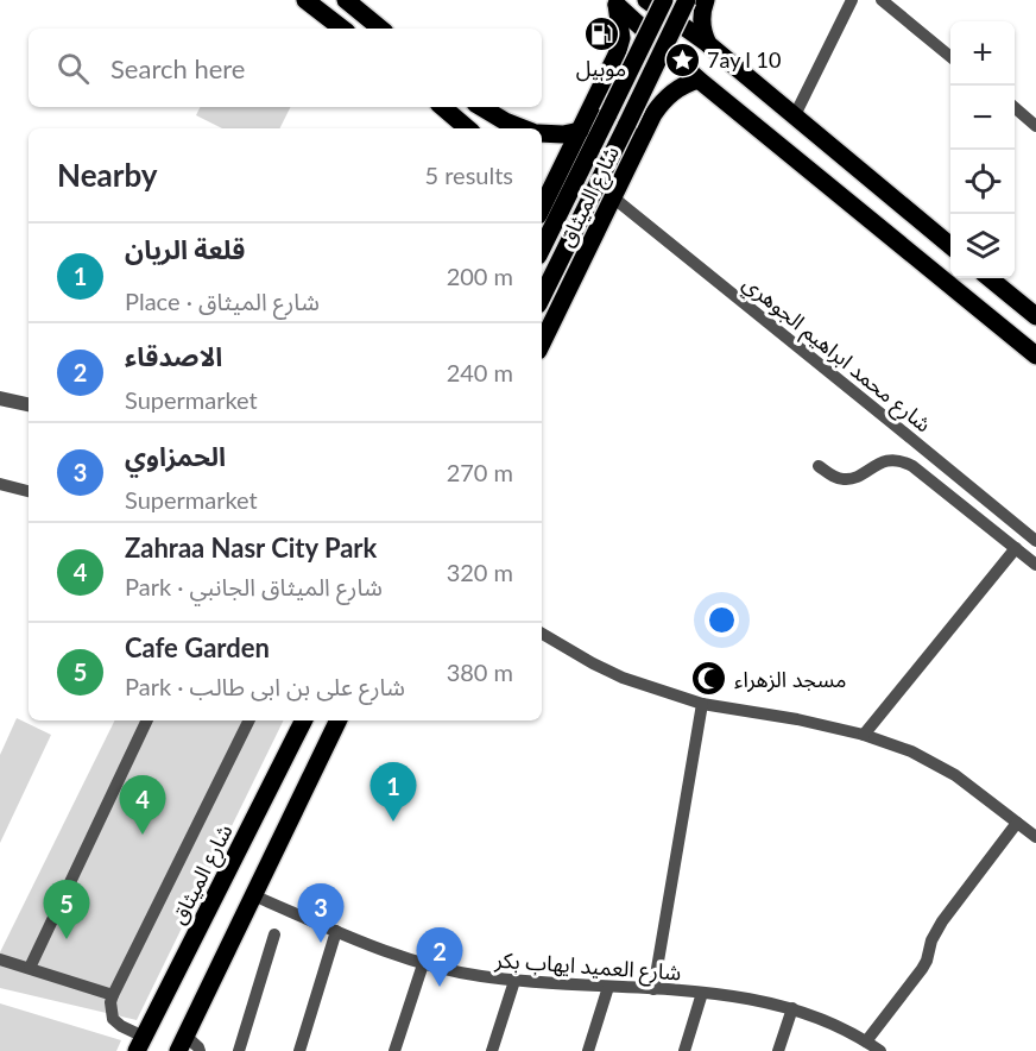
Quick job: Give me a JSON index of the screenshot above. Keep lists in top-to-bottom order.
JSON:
{
  "streets": {
    "main road": ["شارع الميثاق"],
    "street": ["شارع محمد ابراهيم الجوهري", "شارع العميد ايهاب بكر"]
  },
  "crossings": [
    ["شارع الميثاق", "شارع محمد ابراهيم الجوهري"]
  ],
  "places": {
    "fuel station": ["موبيل"],
    "place": ["7ay l 10"],
    "mosque": ["مسجد الزهراء"]
  },
  "page": {
    "map_buttons": ["+", "−"],
    "search": "Search here",
    "heading": ["Nearby", "5 results"],
    "list": [
      {
        "mark": "1",
        "name": "قلعة الريان",
        "note": "Place · شارع الميثاق",
        "value": "200 m"
      },
      {
        "mark": "2",
        "name": "الاصدقاء",
        "note": "Supermarket",
        "value": "240 m"
      },
      {
        "mark": "3",
        "name": "الحمزاوي",
        "note": "Supermarket",
        "value": "270 m"
      },
      {
        "mark": "4",
        "name": "Zahraa Nasr City Park",
        "note": "Park · شارع الميثاق الجانبي",
        "value": "320 m"
      },
      {
        "mark": "5",
        "name": "Cafe Garden",
        "note": "Park · شارع على بن ابى طالب",
        "value": "380 m"
      }
    ],
    "pins": [
      "1",
      "4",
      "5",
      "3",
      "2"
    ]
  }
}
